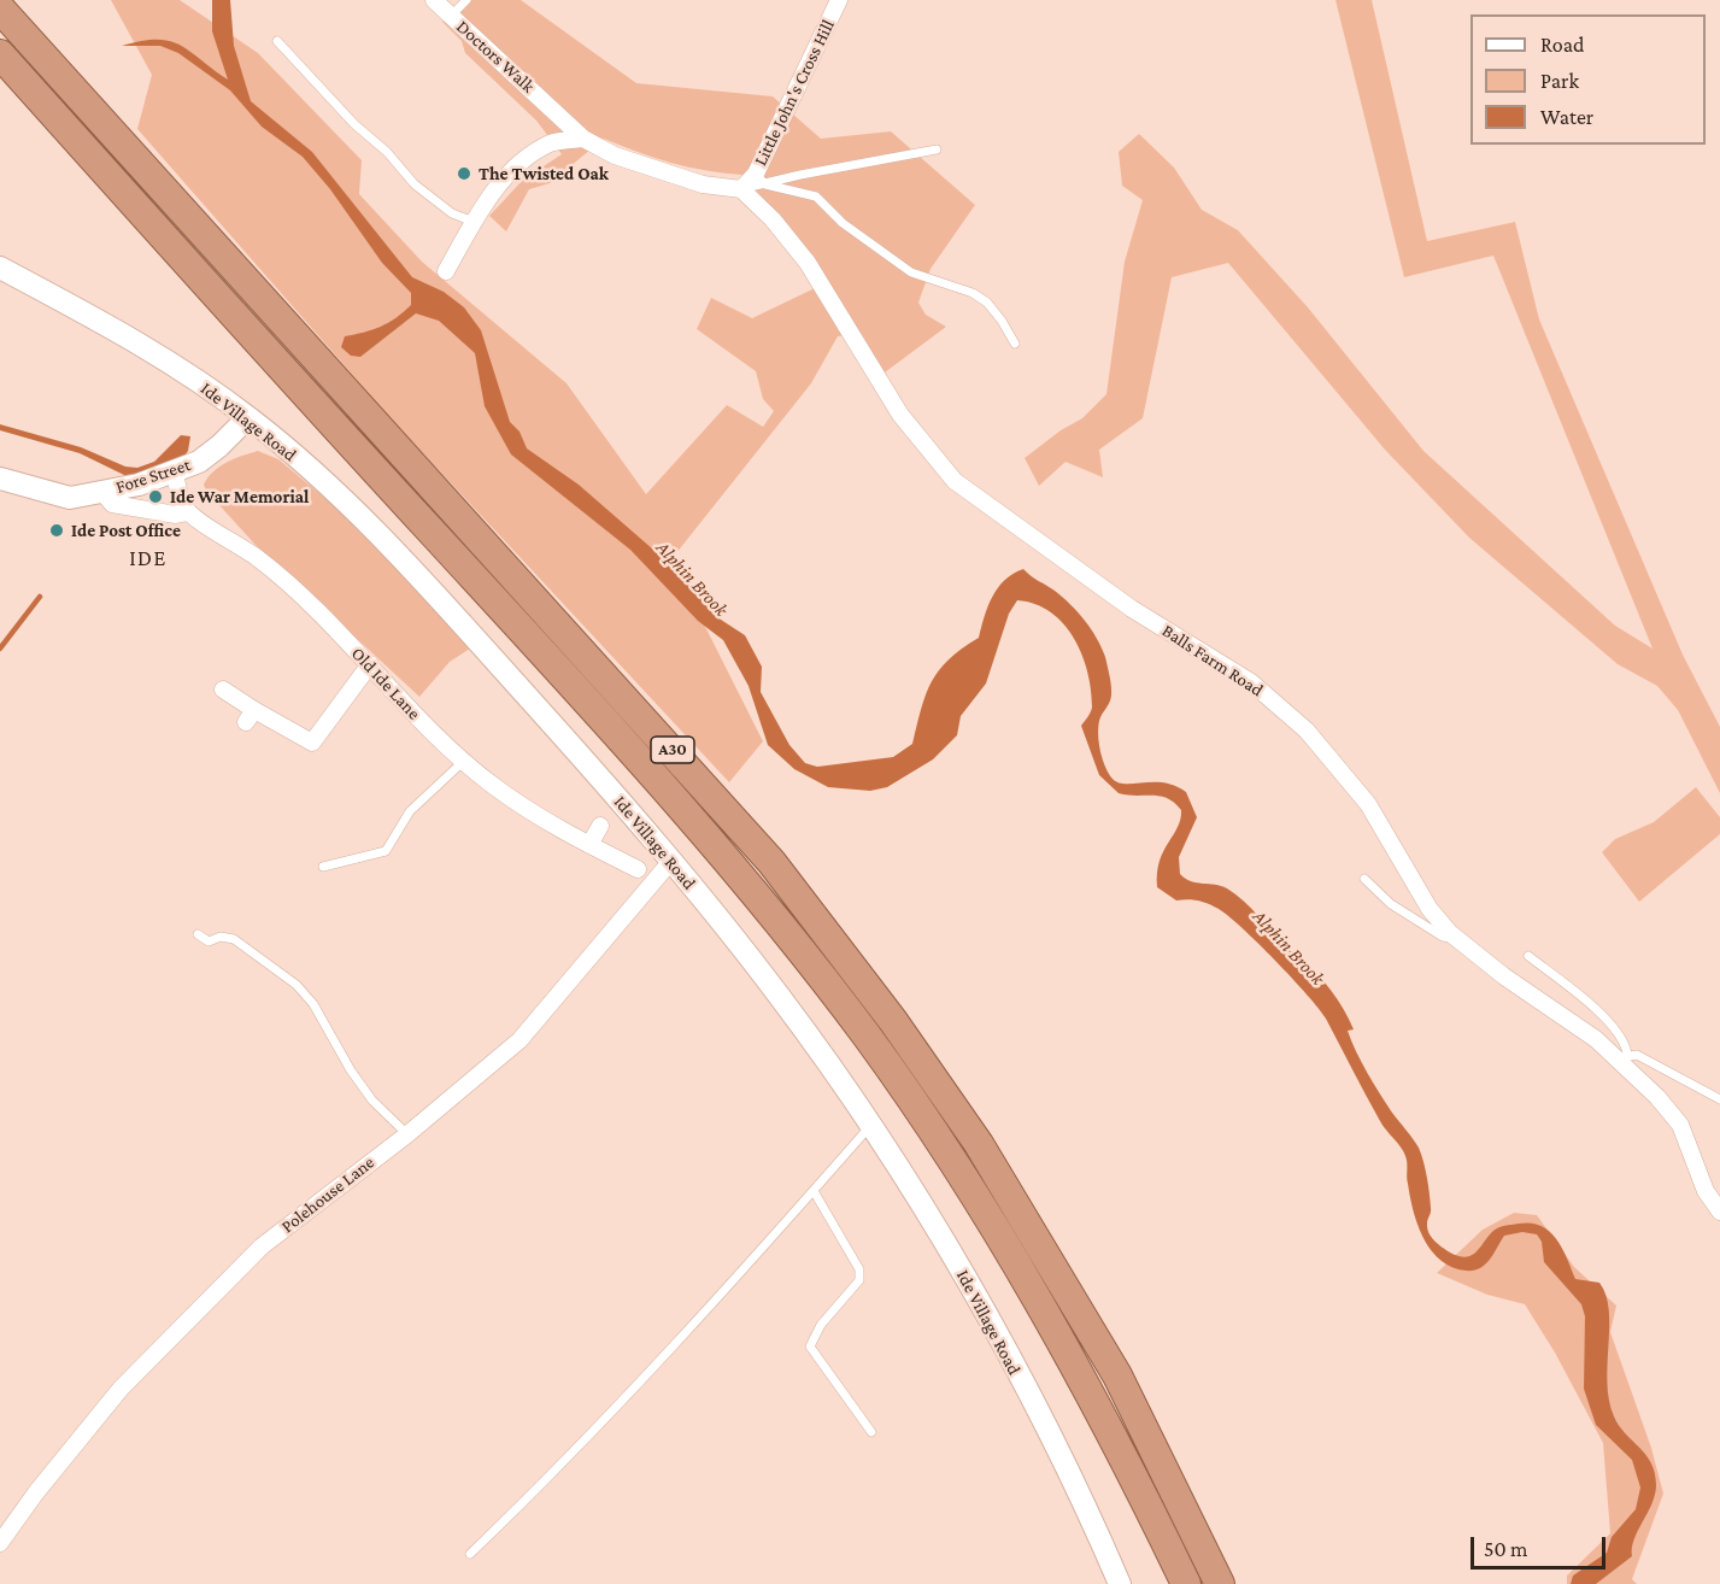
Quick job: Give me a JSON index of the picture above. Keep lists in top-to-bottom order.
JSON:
{
  "streets": {
    "highway": ["A30"],
    "street": [
      "Doctors Walk",
      "Little John's Cross Hill",
      "Ide Village Road",
      "Fore Street",
      "Balls Farm Road",
      "Old Ide Lane",
      "Polehouse Lane"
    ]
  },
  "crossings": [
    ["Little John's Cross Hill", "Balls Farm Road"],
    ["Ide Village Road", "Fore Street"],
    ["Ide Village Road", "Polehouse Lane"]
  ],
  "districts": ["IDE"],
  "water": ["Alphin Brook"],
  "places": ["The Twisted Oak", "Ide War Memorial", "Ide Post Office"],
  "legend": ["Road", "Park", "Water"],
  "scale_bar": "50 m"
}
